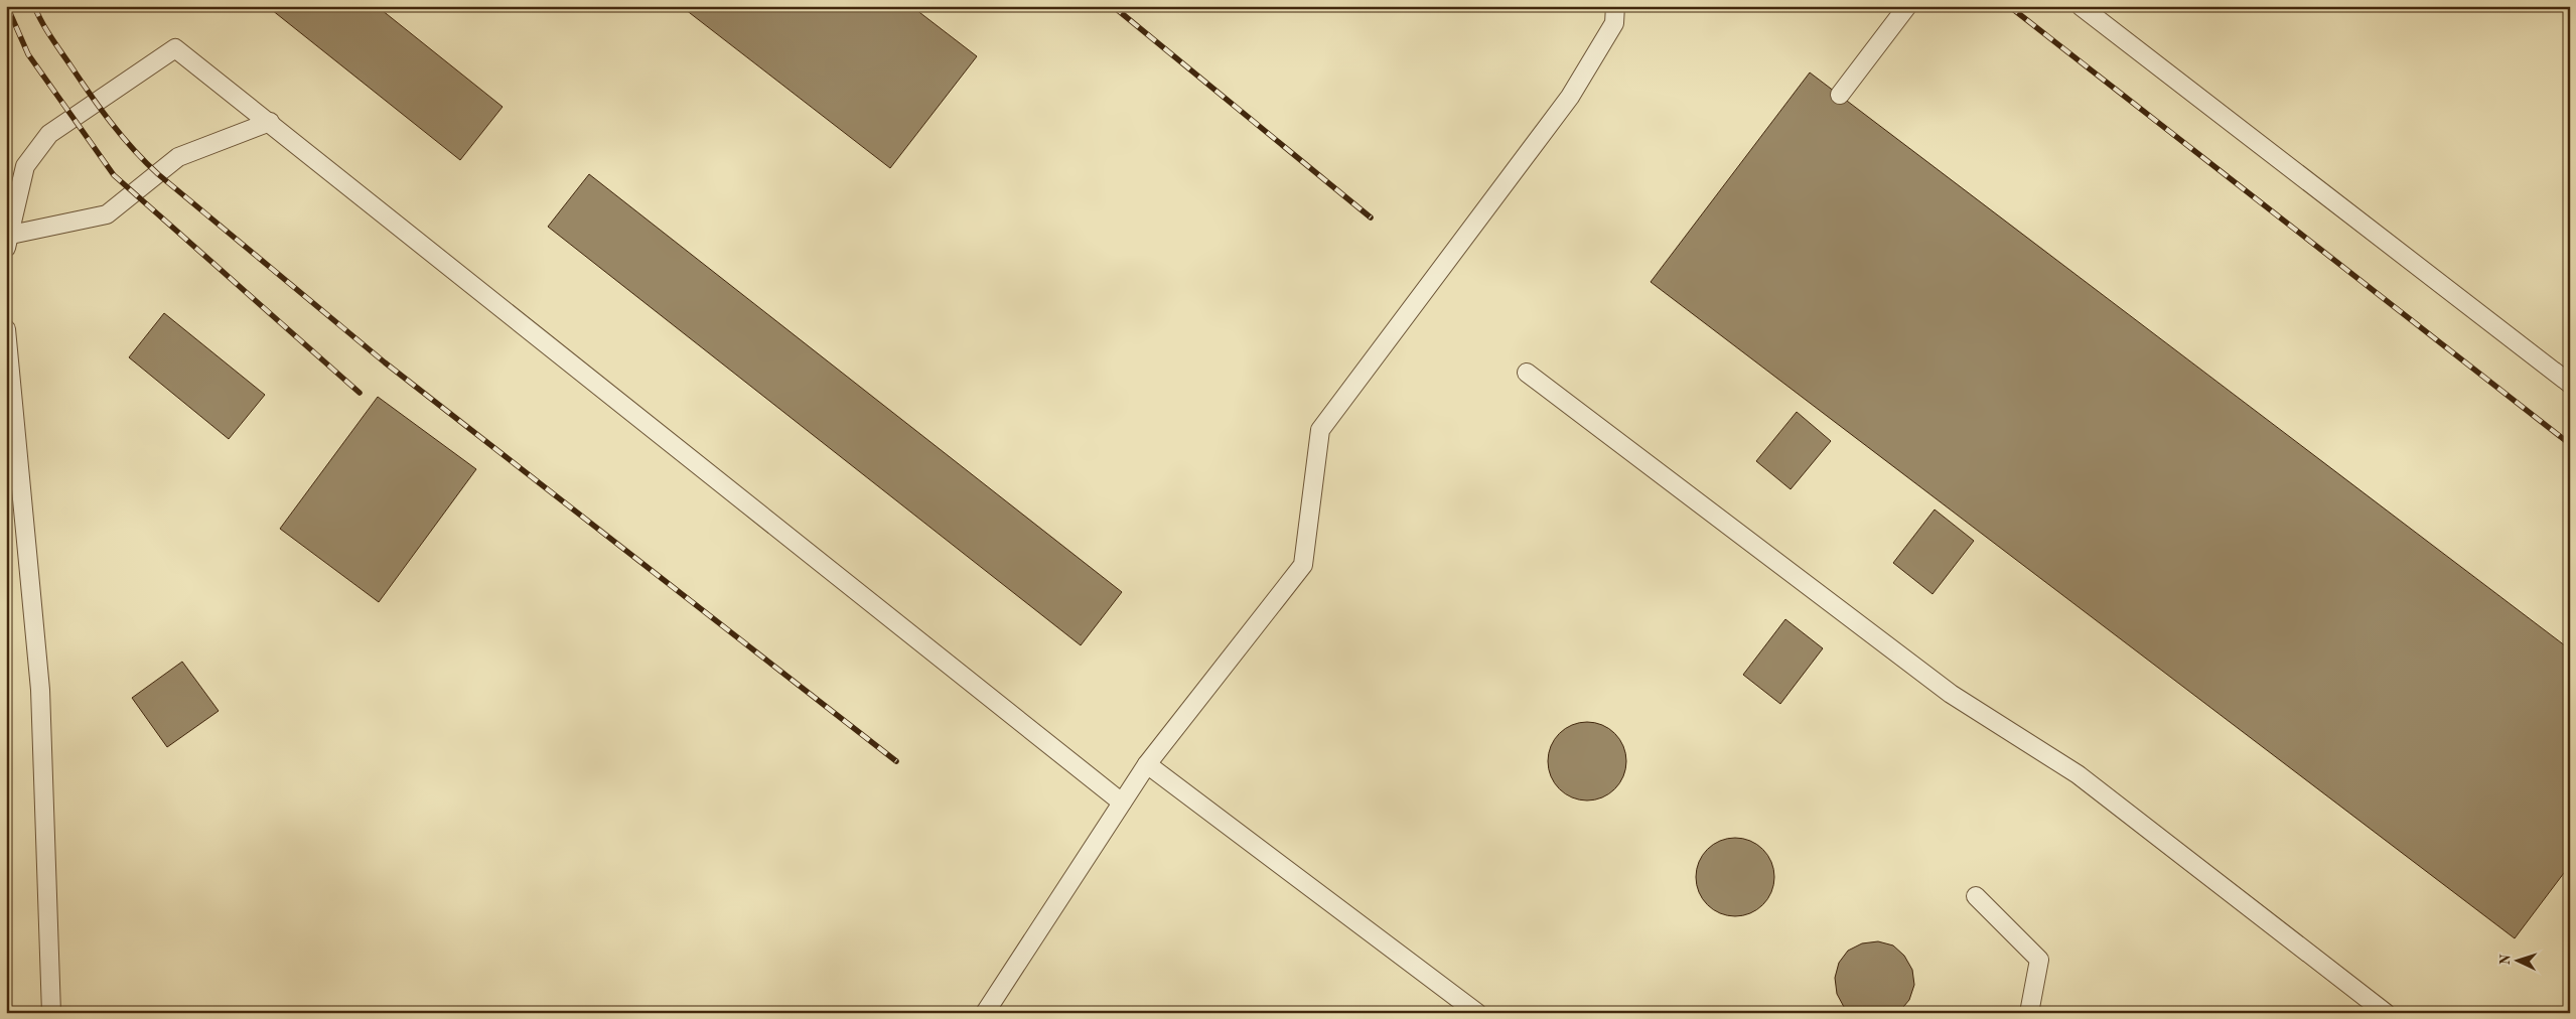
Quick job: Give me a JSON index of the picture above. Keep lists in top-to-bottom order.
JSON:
{
  "north": "left"
}
